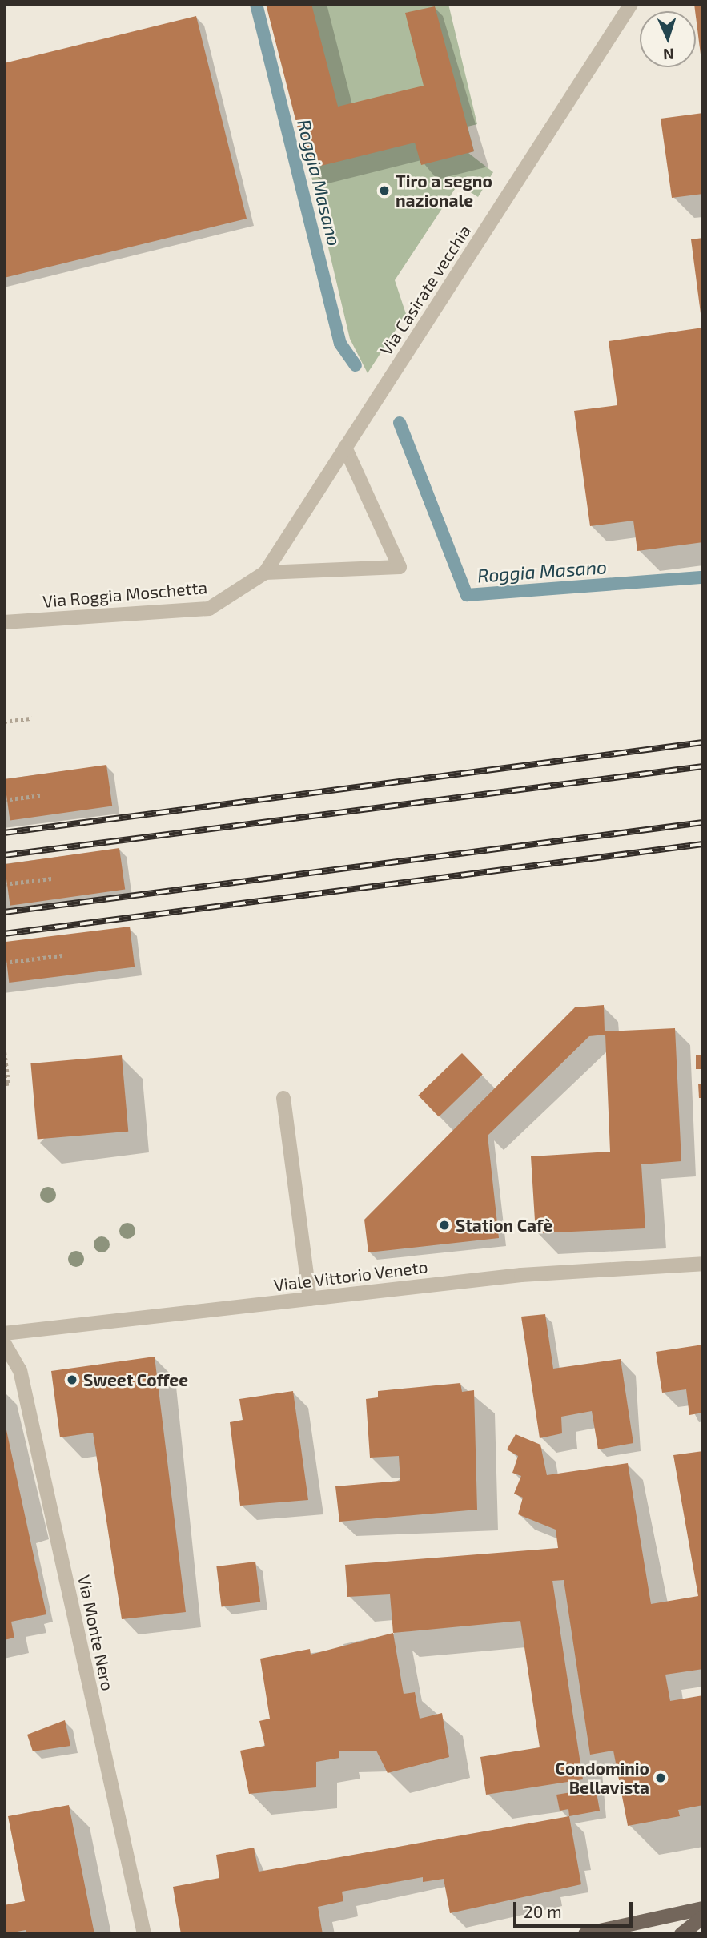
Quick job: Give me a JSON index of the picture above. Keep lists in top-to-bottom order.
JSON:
{
  "streets": {
    "street": [
      "Via Casirate vecchia",
      "Via Roggia Moschetta",
      "Viale Vittorio Veneto",
      "Via Monte Nero"
    ]
  },
  "crossings": [
    ["Via Casirate vecchia", "Via Roggia Moschetta"]
  ],
  "water": ["Roggia Masano"],
  "places": [
    "Tiro a segno nazionale",
    "Station Cafè",
    "Sweet Coffee",
    "Condominio Bellavista"
  ],
  "scale_bar": "20 m",
  "north": "bottom"
}
